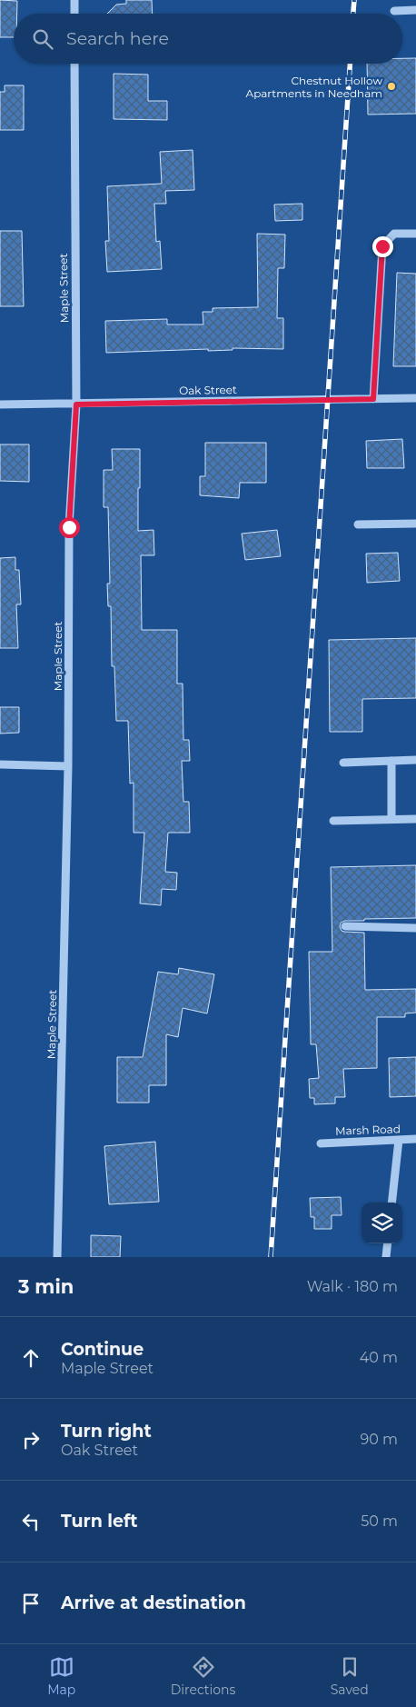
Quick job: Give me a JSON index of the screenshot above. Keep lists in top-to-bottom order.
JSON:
{
  "streets": {
    "street": ["Maple Street", "Oak Street", "Marsh Road"]
  },
  "crossings": [
    ["Maple Street", "Oak Street"]
  ],
  "places": ["Chestnut Hollow Apartments in Needham"],
  "page": {
    "search": "Search here",
    "heading": ["3 min", "Walk · 180 m"],
    "list": [
      ["Continue", "Maple Street", "40 m"],
      ["Turn right", "Oak Street", "90 m"],
      ["Turn left", "50 m"],
      "Arrive at destination"
    ],
    "nav": ["Map", "Directions", "Saved"]
  }
}
